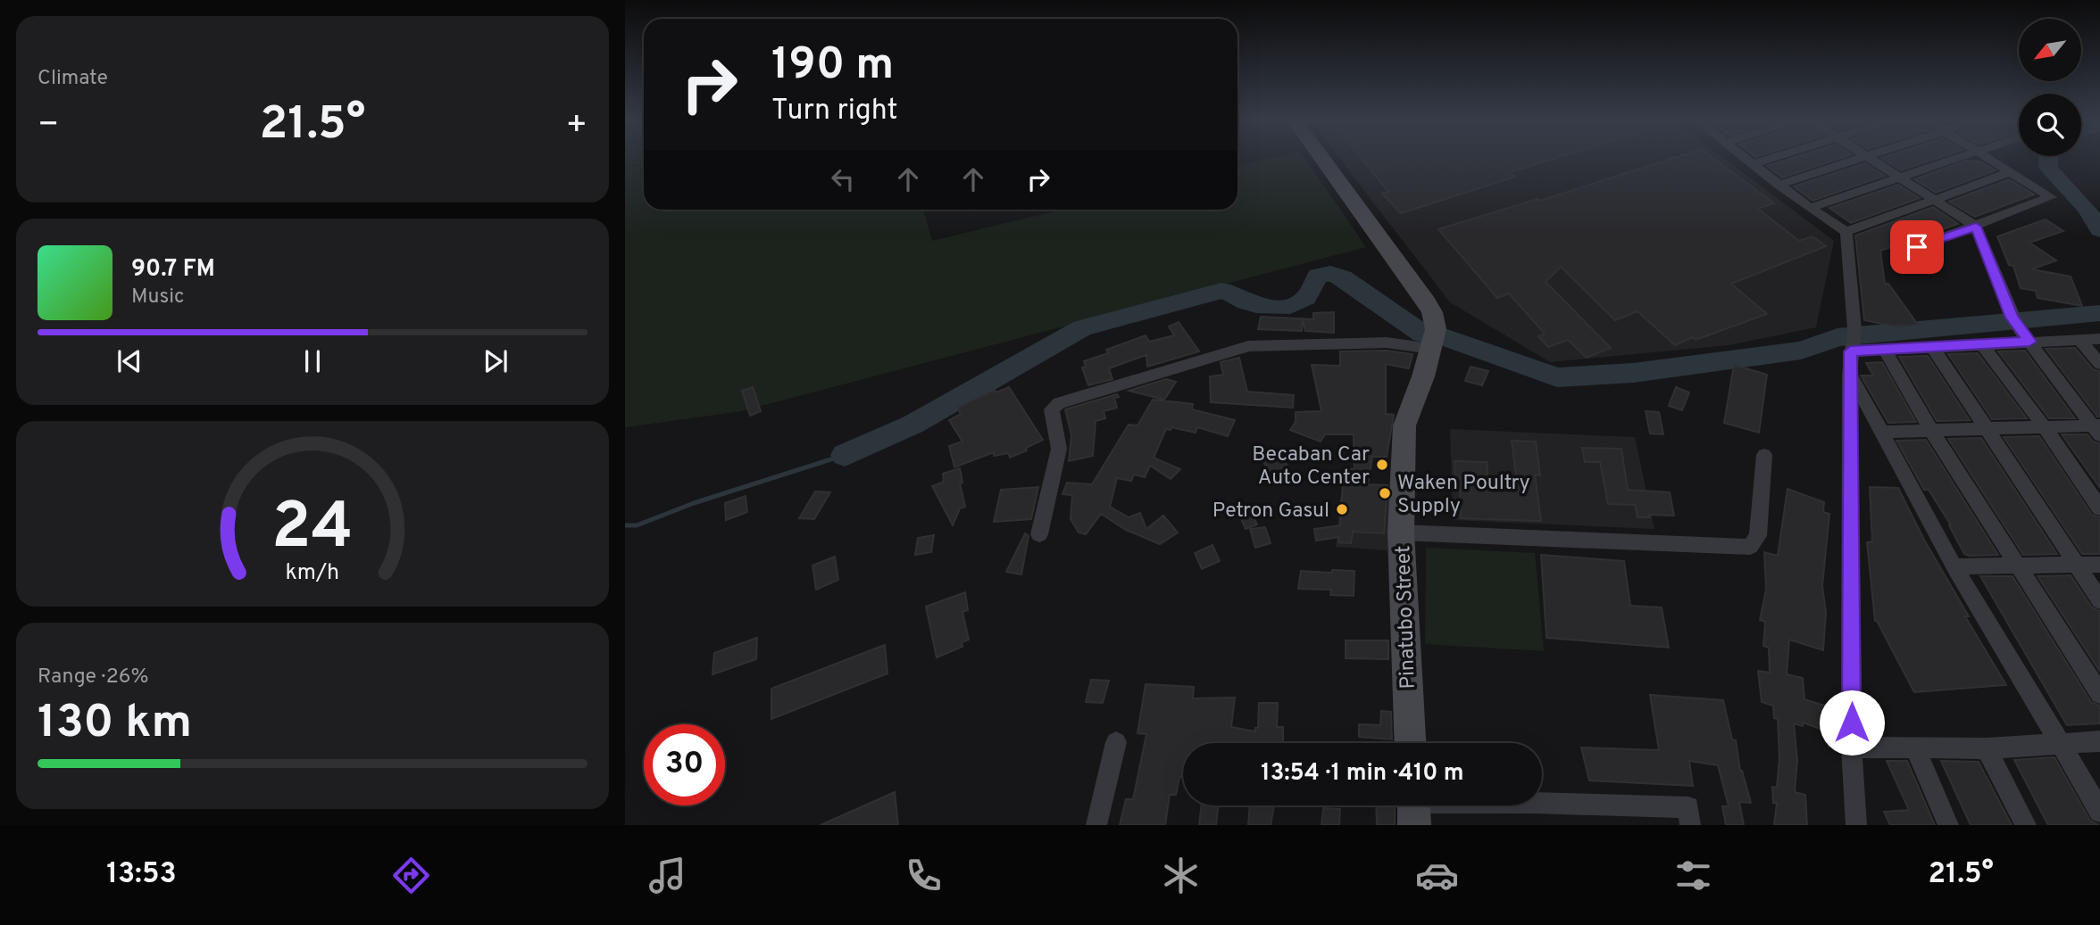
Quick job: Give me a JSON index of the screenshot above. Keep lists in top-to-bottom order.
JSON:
{
  "streets": {
    "street": ["Pinatubo Street"]
  },
  "places": ["Becaban Car Auto Center", "Waken Poultry Supply", "Petron Gasul"],
  "north": "bottom left",
  "page": {
    "tile": [
      "Climate",
      ["Range · 26%", "130 km"]
    ],
    "turn": ["190 m", "Turn right"],
    "heat": ["−", "21.5°", "+"],
    "song": ["90.7 FM", "Music"],
    "limit": "30",
    "trip": "13:54 · 1 min · 410 m",
    "tabs": ["13:53", "21.5°"],
    "gauge": ["24", "km/h"]
  }
}
